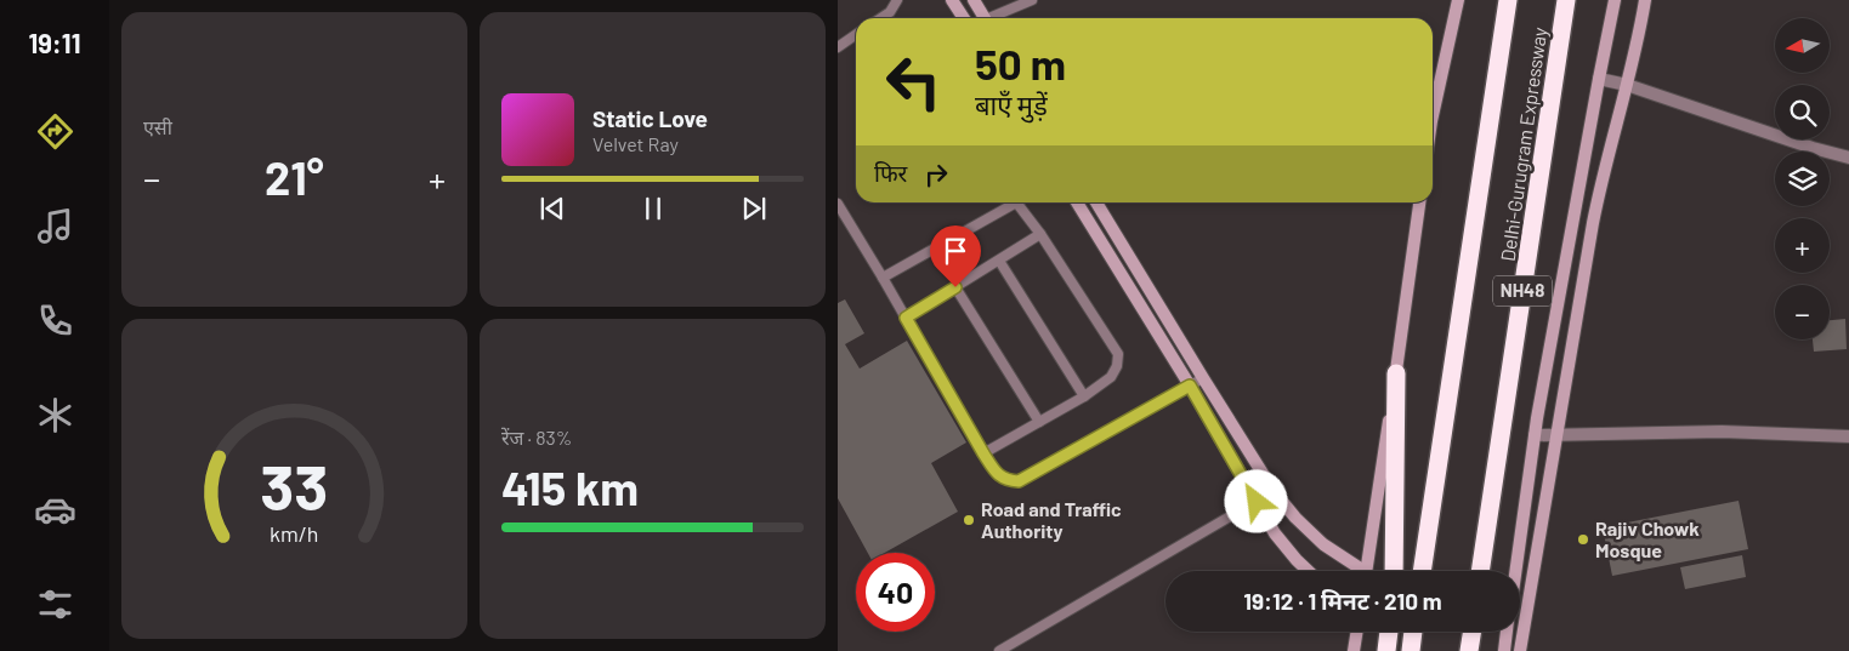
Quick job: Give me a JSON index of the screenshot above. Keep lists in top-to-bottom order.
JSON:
{
  "streets": {
    "highway": ["Delhi-Gurugram Expressway", "NH48"]
  },
  "places": ["Road and Traffic Authority", "Rajiv Chowk Mosque"],
  "north": "left",
  "page": {
    "tabs": "19:11",
    "tile": [
      "एसी",
      ["रेंज · 83%", "415 km"]
    ],
    "map_buttons": ["+", "−"],
    "turn": ["50 m", "बाएँ मुड़ें"],
    "song": ["Static Love", "Velvet Ray"],
    "then": "फिर",
    "heat": ["−", "21°", "+"],
    "limit": "40",
    "trip": "19:12 · 1 मिनट · 210 m",
    "gauge": ["33", "km/h"]
  }
}
